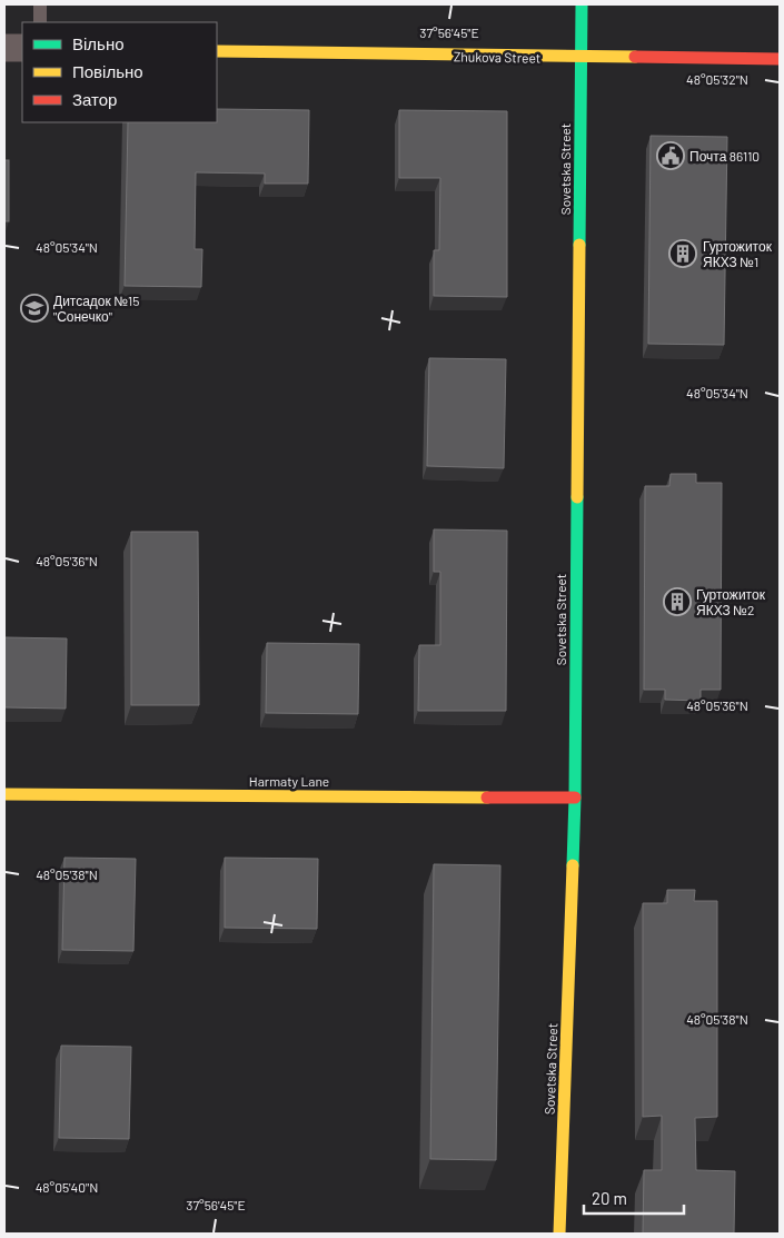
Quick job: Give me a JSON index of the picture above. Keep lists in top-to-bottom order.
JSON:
{
  "streets": {
    "street": ["Zhukova Street", "Sovetska Street", "Harmaty Lane"]
  },
  "crossings": [
    ["Zhukova Street", "Sovetska Street"],
    ["Sovetska Street", "Harmaty Lane"]
  ],
  "places": {
    "public building": ["Почта 86110"],
    "building": ["Гуртожиток ЯКХЗ №1", "Гуртожиток ЯКХЗ №2"],
    "school or university": ["Дитсадок №15 \"Сонечко\""]
  },
  "legend": ["Вільно", "Повільно", "Затор"],
  "scale_bar": "20 m",
  "coordinates": [
    "37°56'45\"E",
    "48°05'32\"N",
    "48°05'34\"N",
    "48°05'36\"N",
    "48°05'38\"N",
    "48°05'40\"N"
  ]
}
